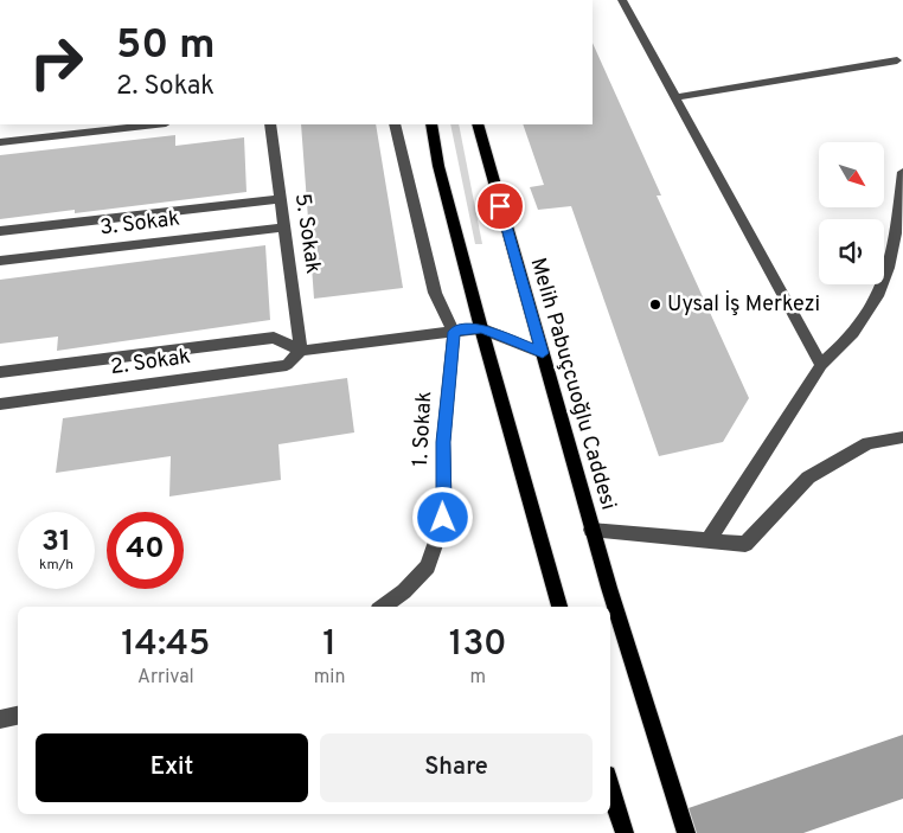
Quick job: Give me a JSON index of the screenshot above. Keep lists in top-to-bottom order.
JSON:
{
  "streets": {
    "main road": ["Melih Pabuçcuoğlu Caddesi"],
    "street": [
      "3. Sokak",
      "5. Sokak",
      "2. Sokak",
      "1. Sokak"
    ]
  },
  "crossings": [
    ["3. Sokak", "5. Sokak"],
    ["5. Sokak", "2. Sokak"],
    ["2. Sokak", "Melih Pabuçcuoğlu Caddesi"],
    ["2. Sokak", "1. Sokak"]
  ],
  "places": ["Uysal İş Merkezi"],
  "north": "bottom right",
  "page": {
    "turn": ["50 m", "2. Sokak"],
    "speed": "31 km/h",
    "limit": "40",
    "eta": [
      "14:45",
      "Arrival",
      "1",
      "min",
      "130",
      "m"
    ],
    "buttons": ["Exit", "Share"]
  }
}
